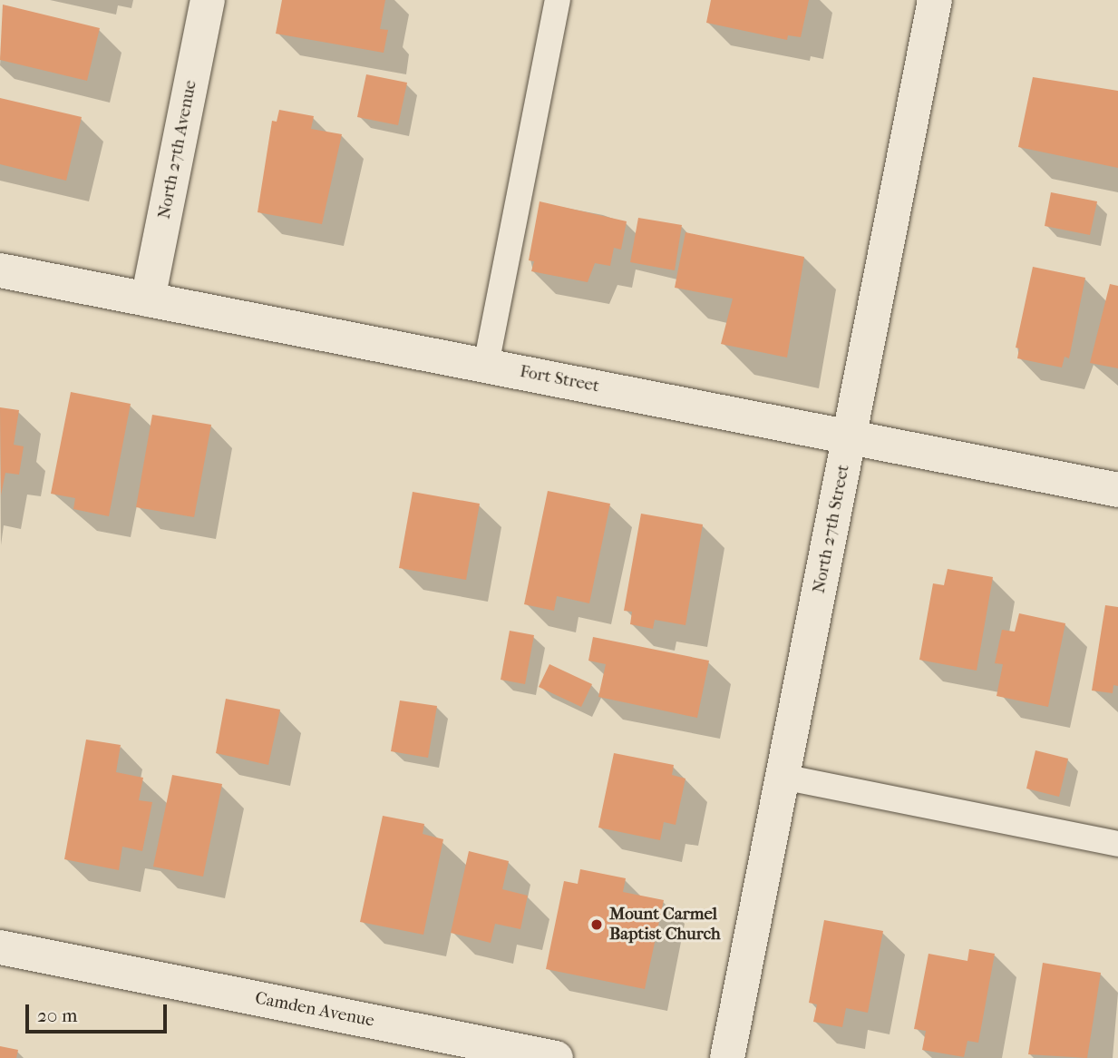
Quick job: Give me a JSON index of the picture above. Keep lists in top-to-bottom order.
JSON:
{
  "streets": {
    "street": [
      "North 27th Avenue",
      "Fort Street",
      "North 27th Street",
      "Camden Avenue"
    ]
  },
  "crossings": [
    ["North 27th Avenue", "Fort Street"],
    ["Fort Street", "North 27th Street"]
  ],
  "places": ["Mount Carmel Baptist Church"],
  "scale_bar": "20 m"
}
